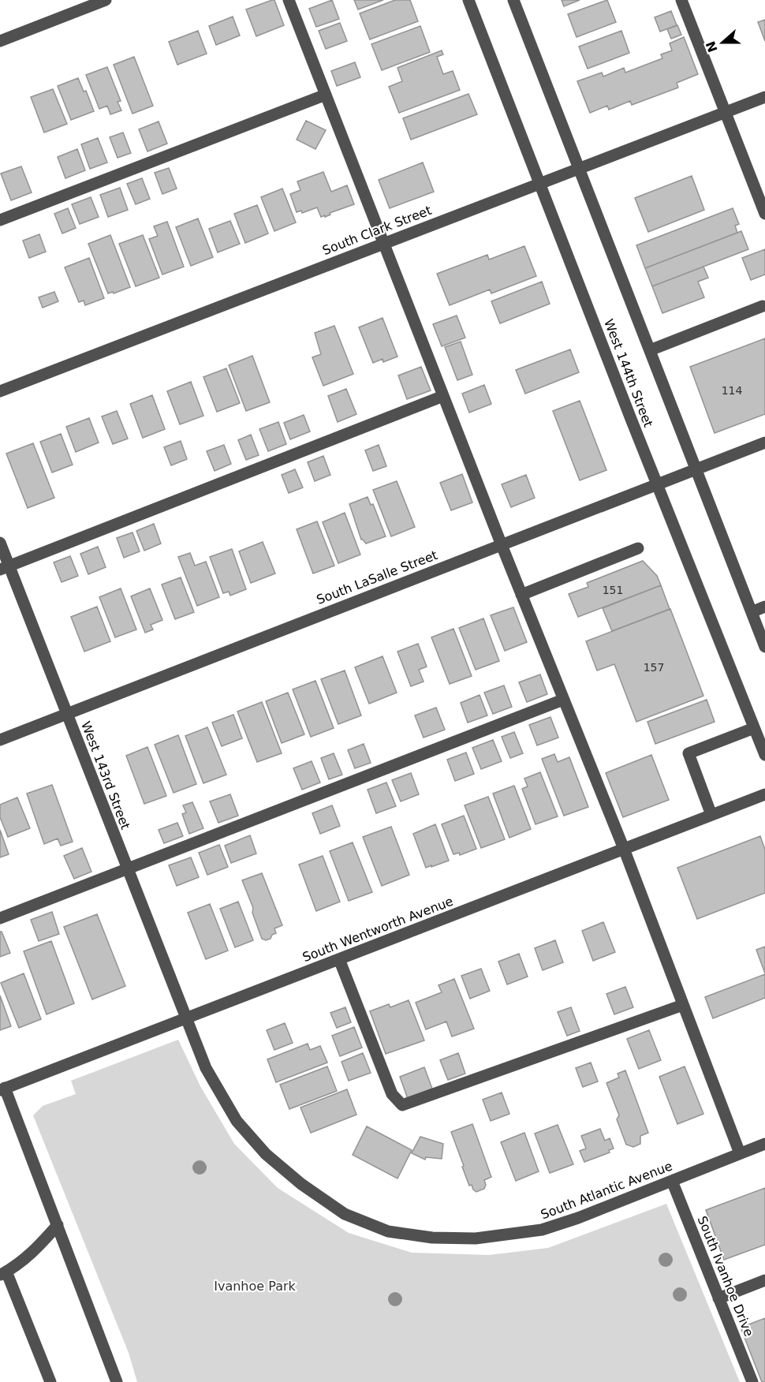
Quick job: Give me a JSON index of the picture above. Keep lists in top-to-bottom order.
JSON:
{
  "streets": {
    "street": [
      "South Clark Street",
      "West 144th Street",
      "South LaSalle Street",
      "West 143rd Street",
      "South Wentworth Avenue",
      "South Atlantic Avenue",
      "South Ivanhoe Drive"
    ]
  },
  "crossings": [
    ["South Clark Street", "West 144th Street"],
    ["West 144th Street", "South LaSalle Street"],
    ["South LaSalle Street", "West 143rd Street"],
    ["West 143rd Street", "South Wentworth Avenue"],
    ["West 143rd Street", "South Atlantic Avenue"],
    ["South Wentworth Avenue", "South Atlantic Avenue"],
    ["South Atlantic Avenue", "South Ivanhoe Drive"]
  ],
  "parks": ["Ivanhoe Park"],
  "house_numbers": ["114", "151", "157"],
  "north": "left"
}
